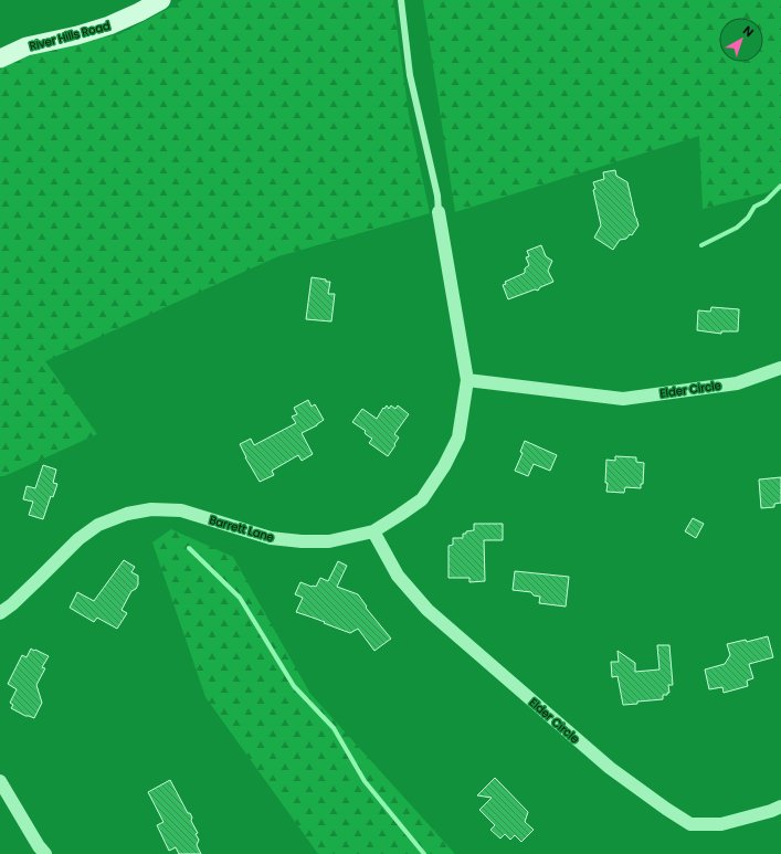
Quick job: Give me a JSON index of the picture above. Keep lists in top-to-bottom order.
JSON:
{
  "streets": {
    "street": ["River Hills Road", "Elder Circle", "Barrett Lane"]
  },
  "crossings": [
    ["Elder Circle", "Barrett Lane"]
  ],
  "north": "top right"
}
